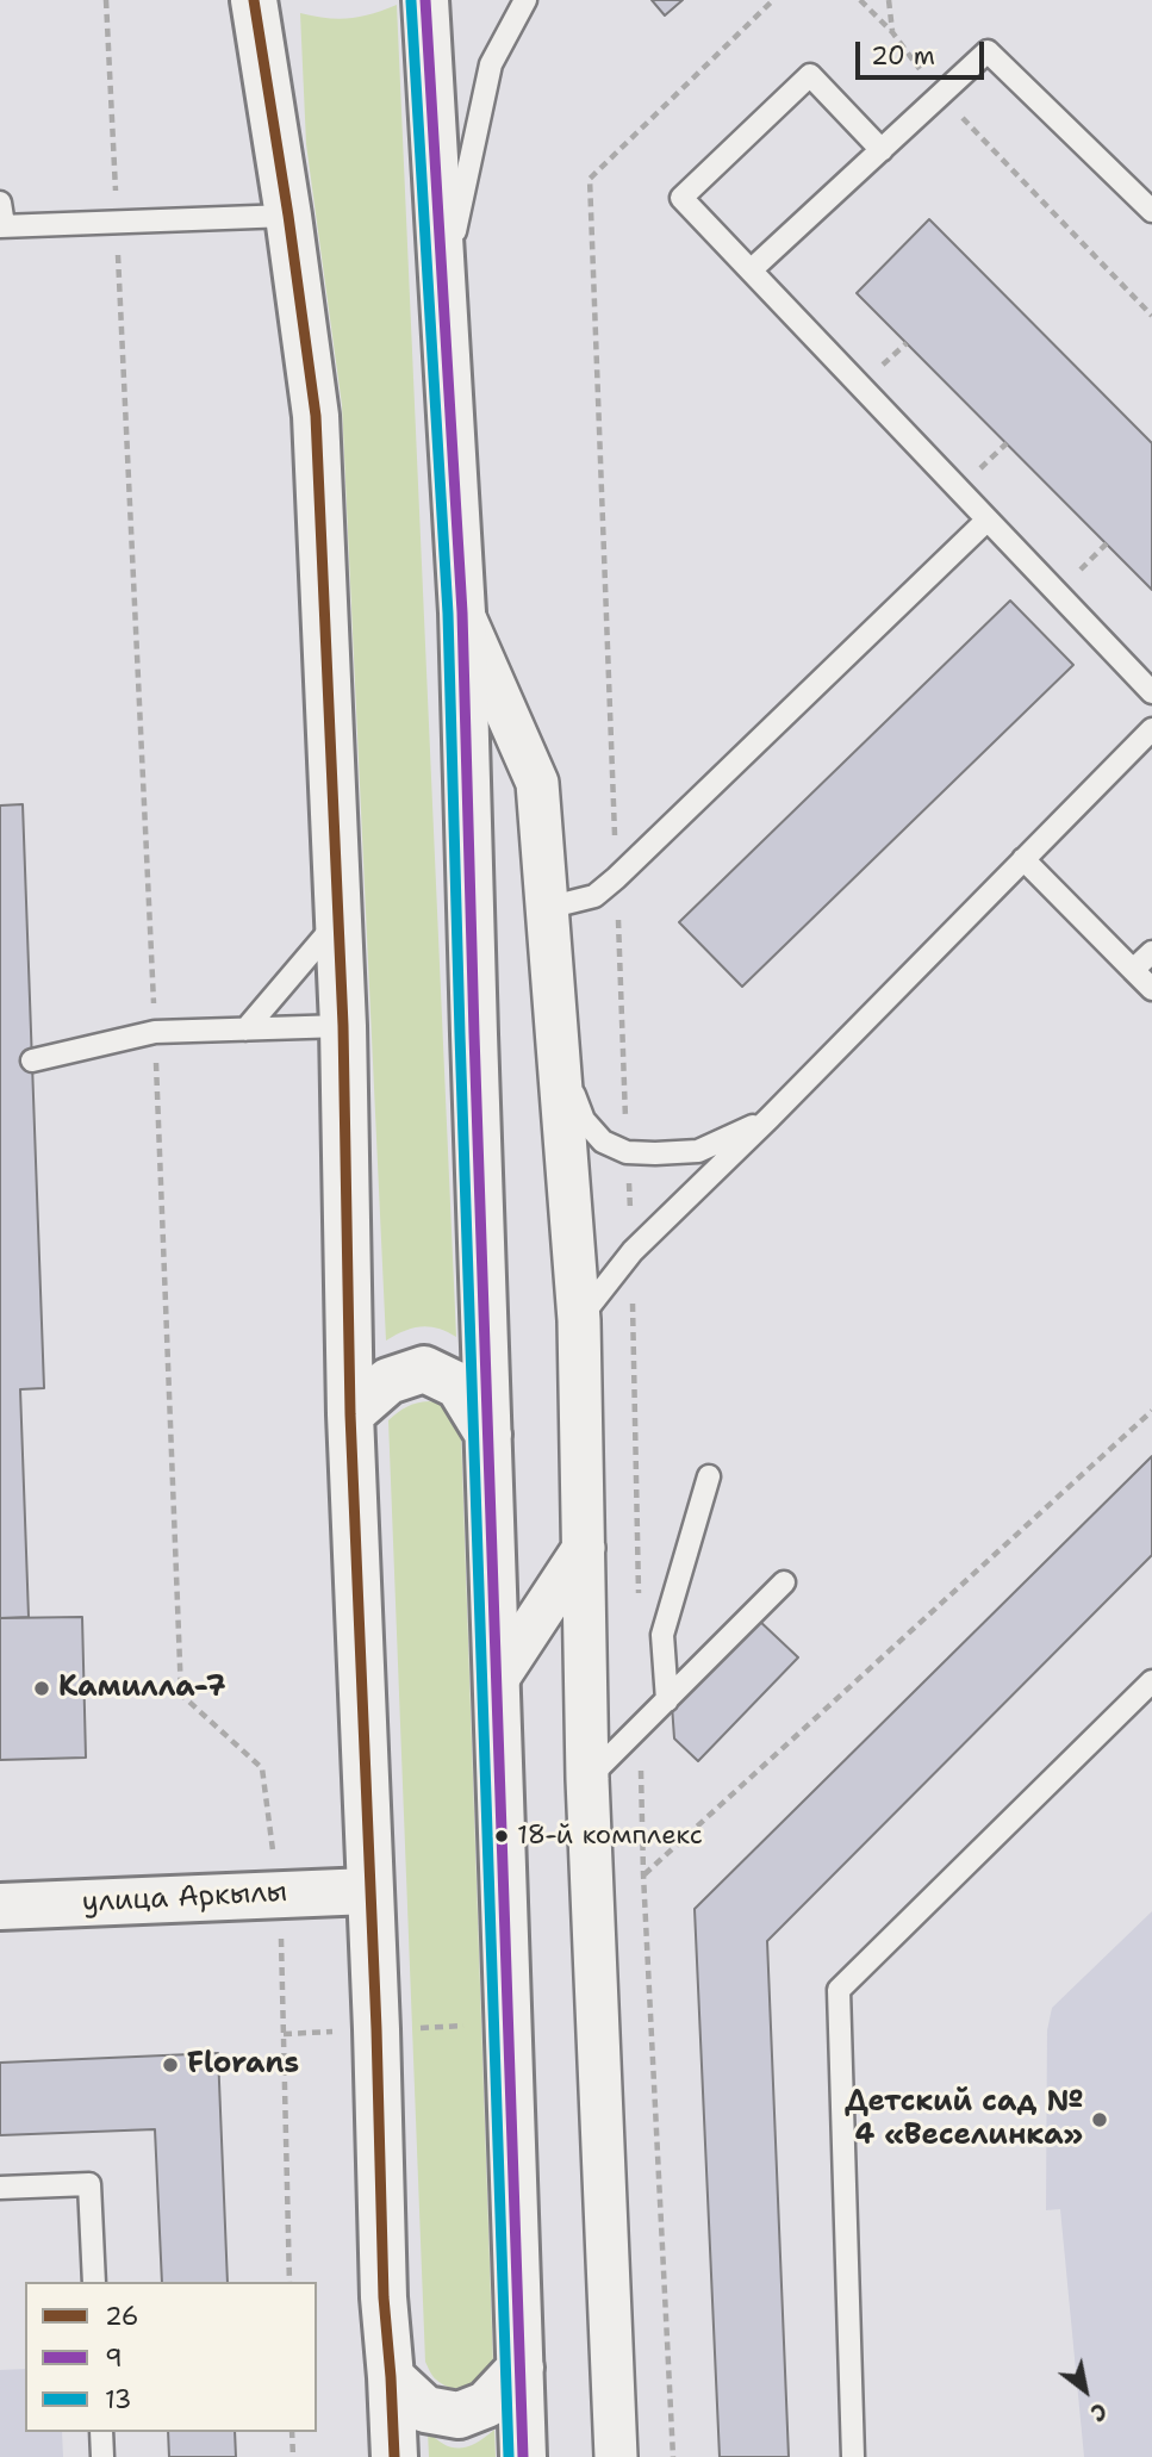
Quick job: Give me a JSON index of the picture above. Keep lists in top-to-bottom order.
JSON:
{
  "streets": {
    "main road": ["улица Аркылы"]
  },
  "places": [
    "Камилла-7",
    "18-й комплекс",
    "Florans",
    "Детский сад № 4 «Веселинка»"
  ],
  "lines": ["transit line 26", "transit line 9", "transit line 13"],
  "legend": ["26", "9", "13"],
  "scale_bar": "20 m",
  "north": "bottom right"
}
